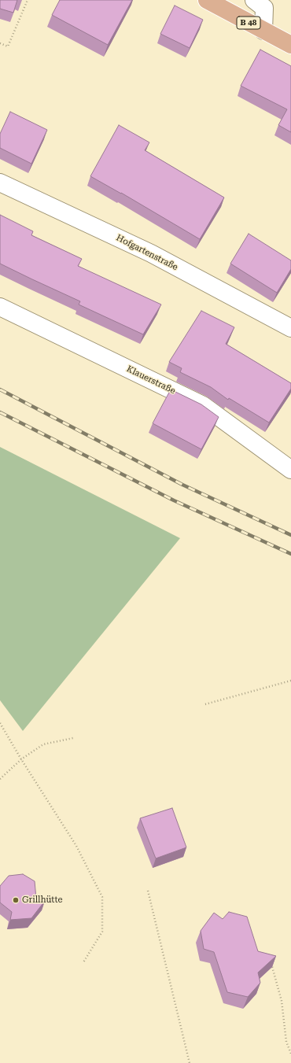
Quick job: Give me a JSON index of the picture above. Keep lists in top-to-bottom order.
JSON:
{
  "streets": {
    "main road": ["B 48"],
    "street": ["Hofgartenstraße", "Klauerstraße"]
  },
  "places": ["Grillhütte"]
}
